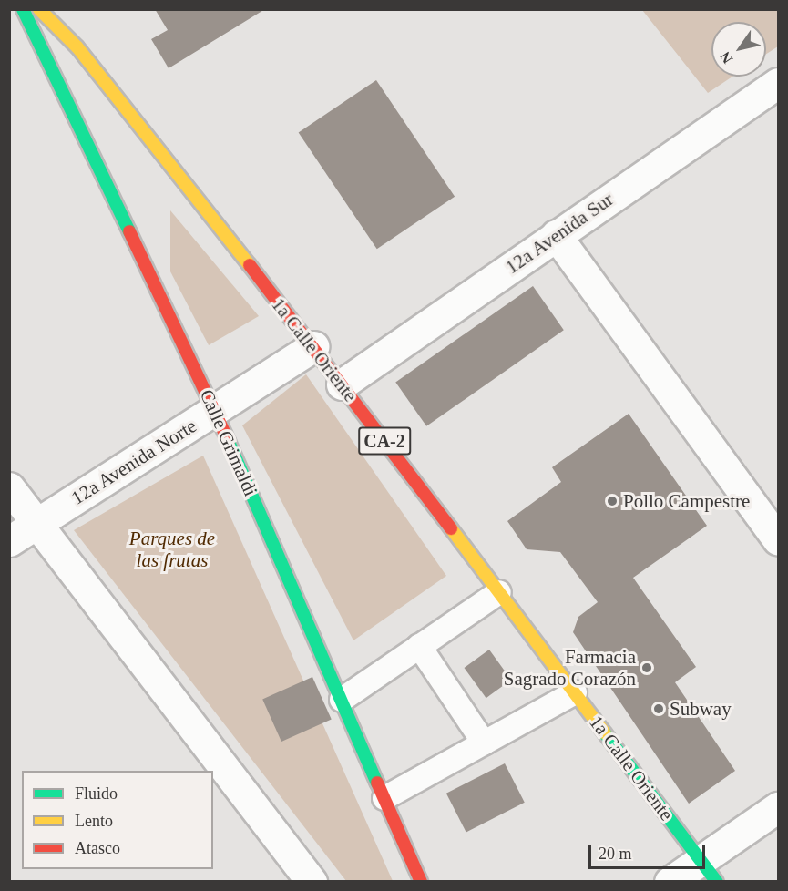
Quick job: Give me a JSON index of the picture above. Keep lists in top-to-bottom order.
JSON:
{
  "streets": {
    "main road": ["1a Calle Oriente", "CA-2", "Calle Grimaldi"],
    "street": ["12a Avenida Sur", "12a Avenida Norte"]
  },
  "crossings": [
    ["12a Avenida Sur", "1a Calle Oriente"],
    ["1a Calle Oriente", "12a Avenida Norte"],
    ["Calle Grimaldi", "12a Avenida Norte"]
  ],
  "parks": ["Parques de las frutas"],
  "places": ["Pollo Campestre", "Farmacia Sagrado Corazón", "Subway"],
  "legend": ["Fluido", "Lento", "Atasco"],
  "scale_bar": "20 m",
  "north": "bottom left"
}
